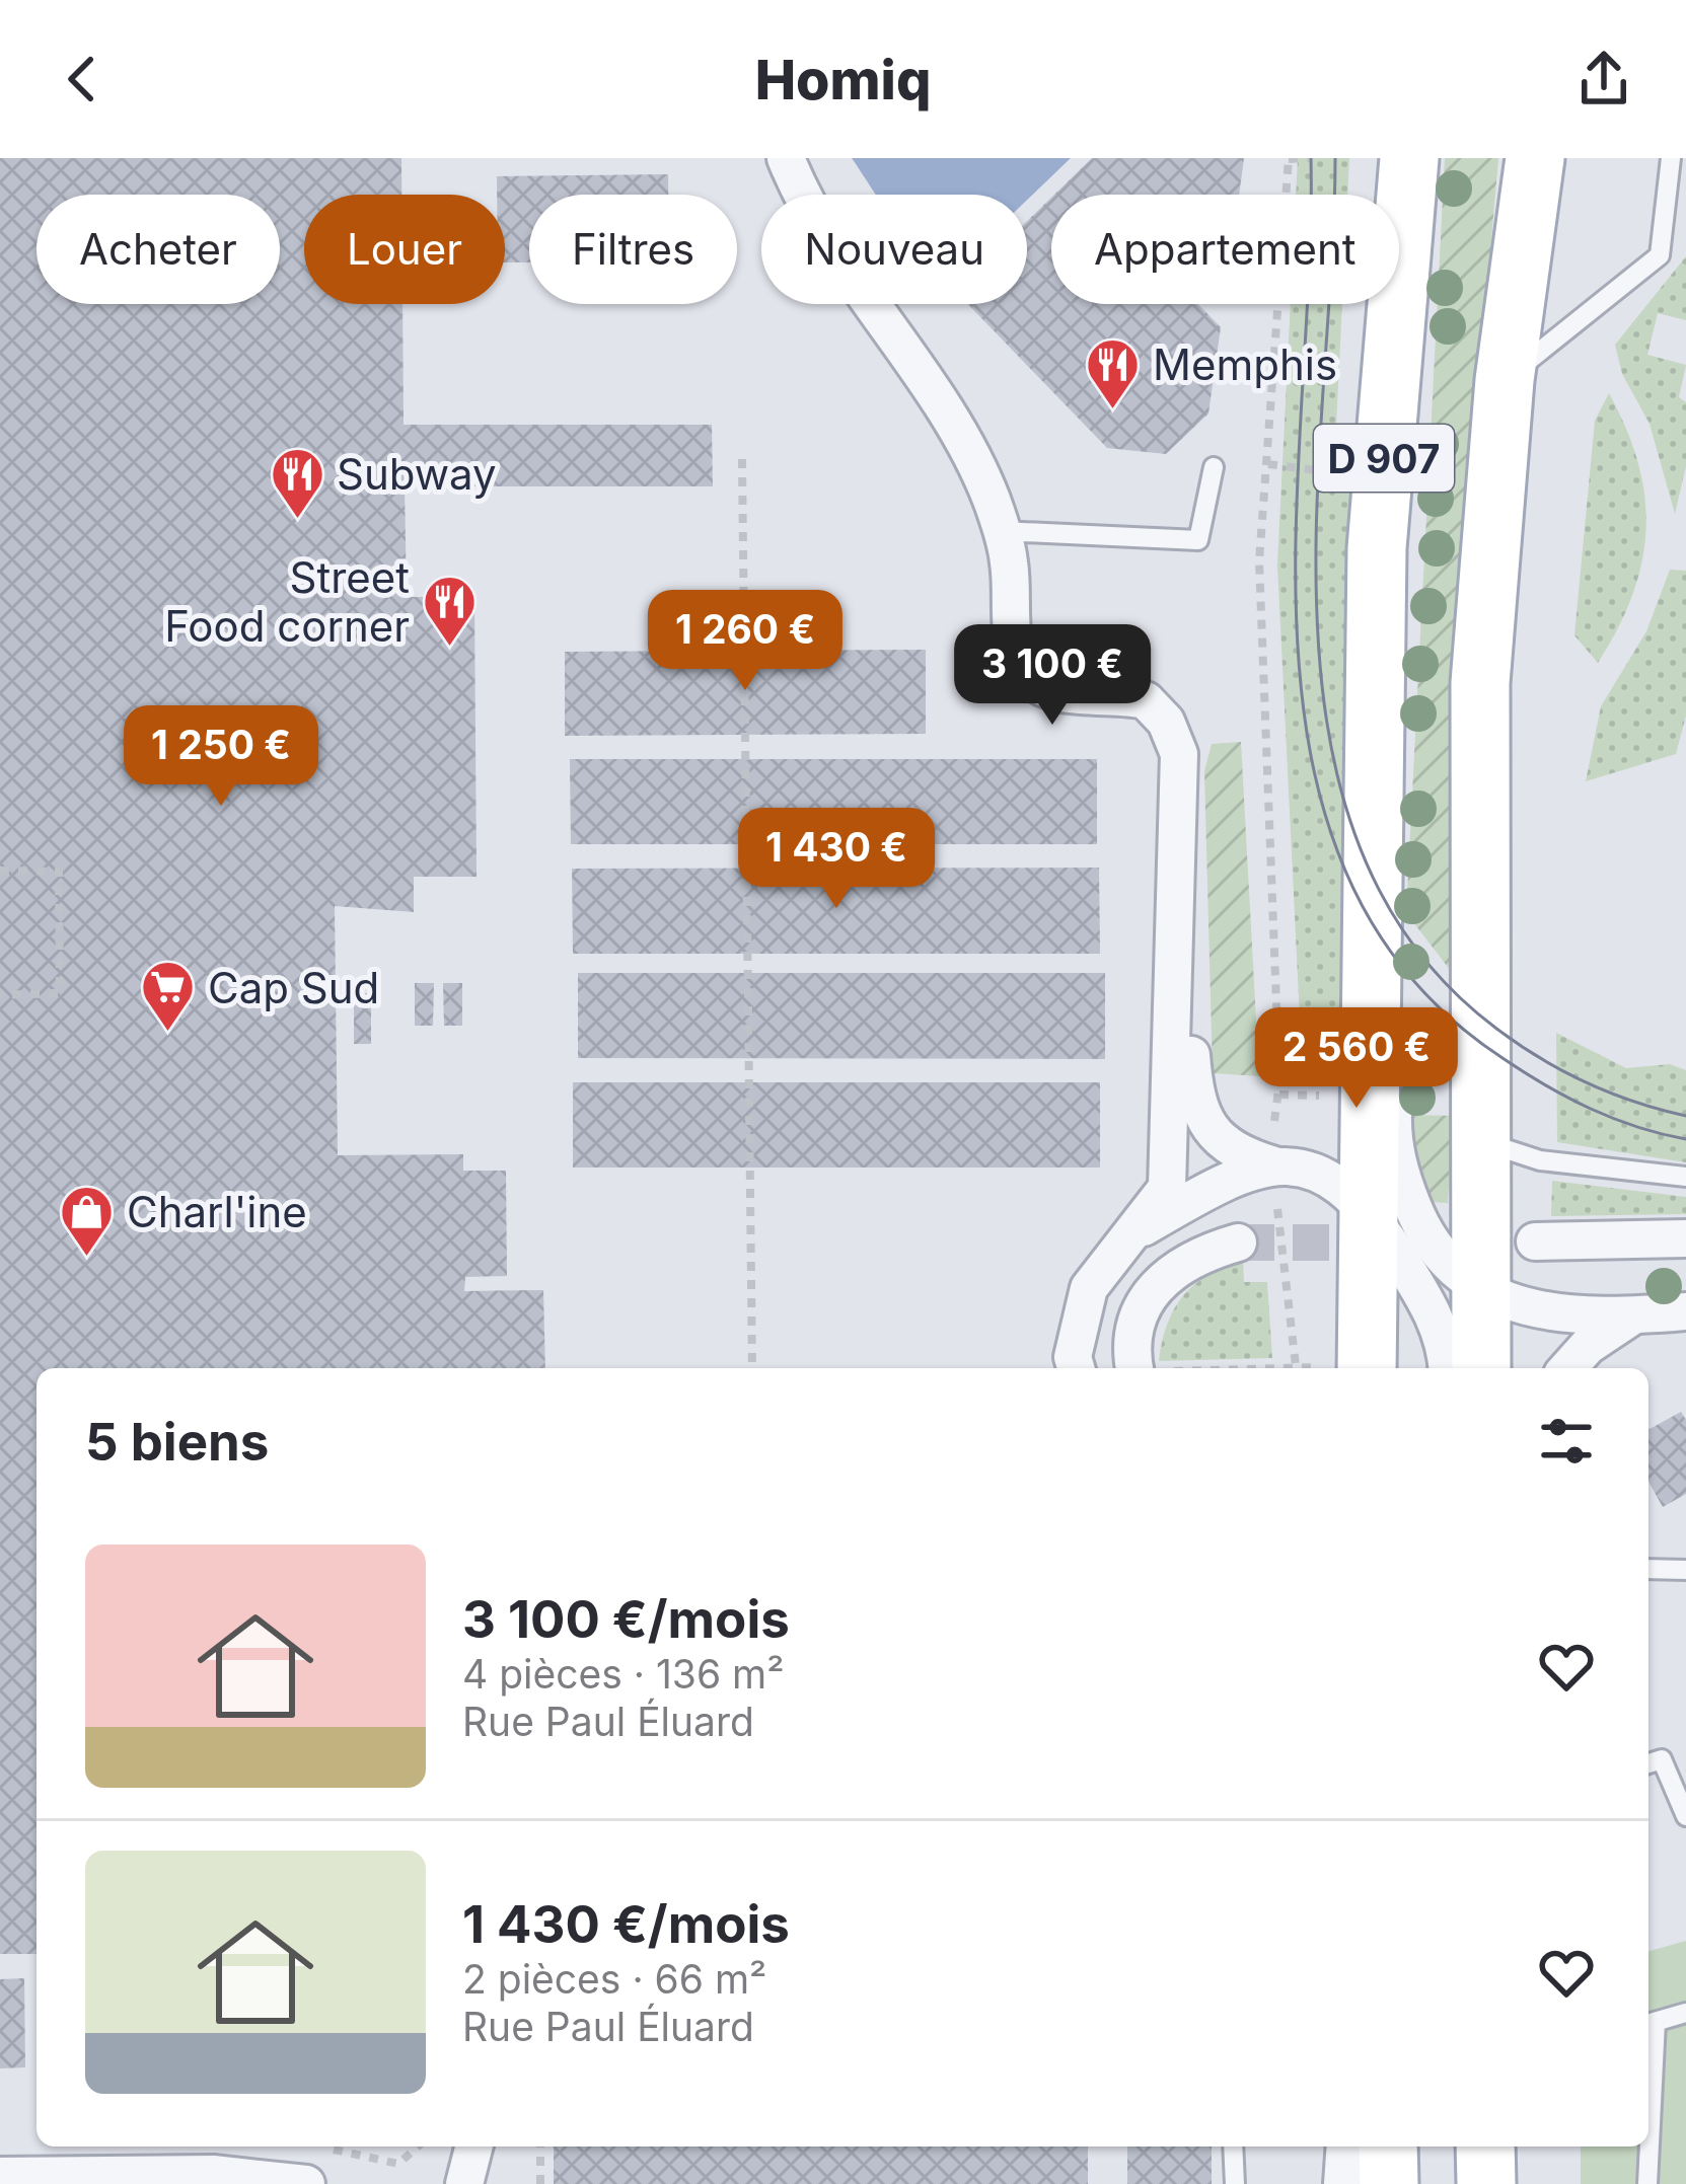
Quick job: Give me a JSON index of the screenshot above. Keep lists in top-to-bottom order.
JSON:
{
  "streets": {
    "main road": ["D 907"]
  },
  "places": {
    "restaurant": ["Memphis", "Subway", "Street Food corner"],
    "supermarket": ["Cap Sud"],
    "shop": ["Charl'ine"]
  },
  "page": {
    "header": "Homiq",
    "chip": [
      "Acheter",
      "Louer",
      "Filtres",
      "Nouveau",
      "Appartement"
    ],
    "price": [
      "1 260 €",
      "3 100 €",
      "1 250 €",
      "1 430 €",
      "2 560 €"
    ],
    "heading": "5 biens",
    "list": [
      {
        "name": "3 100 €/mois",
        "note": "4 pièces · 136 m² · Rue Paul Éluard"
      },
      {
        "name": "1 430 €/mois",
        "note": "2 pièces · 66 m² · Rue Paul Éluard"
      }
    ]
  }
}
